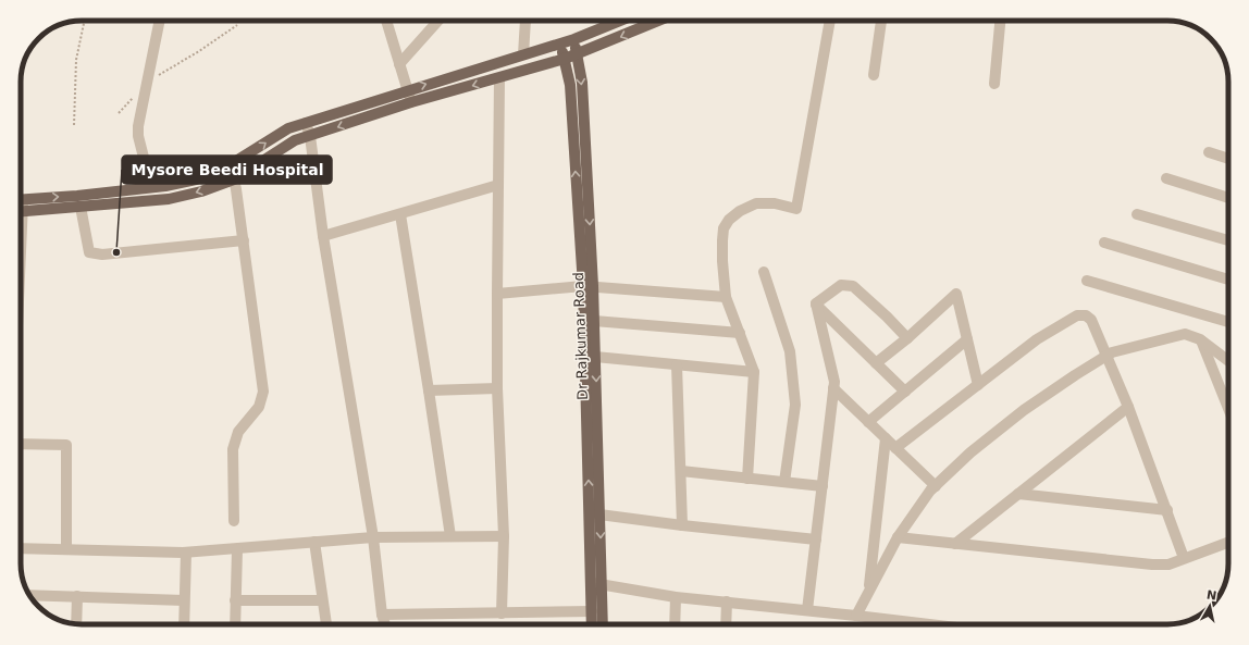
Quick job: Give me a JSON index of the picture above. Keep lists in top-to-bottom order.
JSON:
{
  "streets": {
    "main road": ["Dr Rajkumar Road"]
  },
  "places": ["Mysore Beedi Hospital"],
  "north": "top"
}
